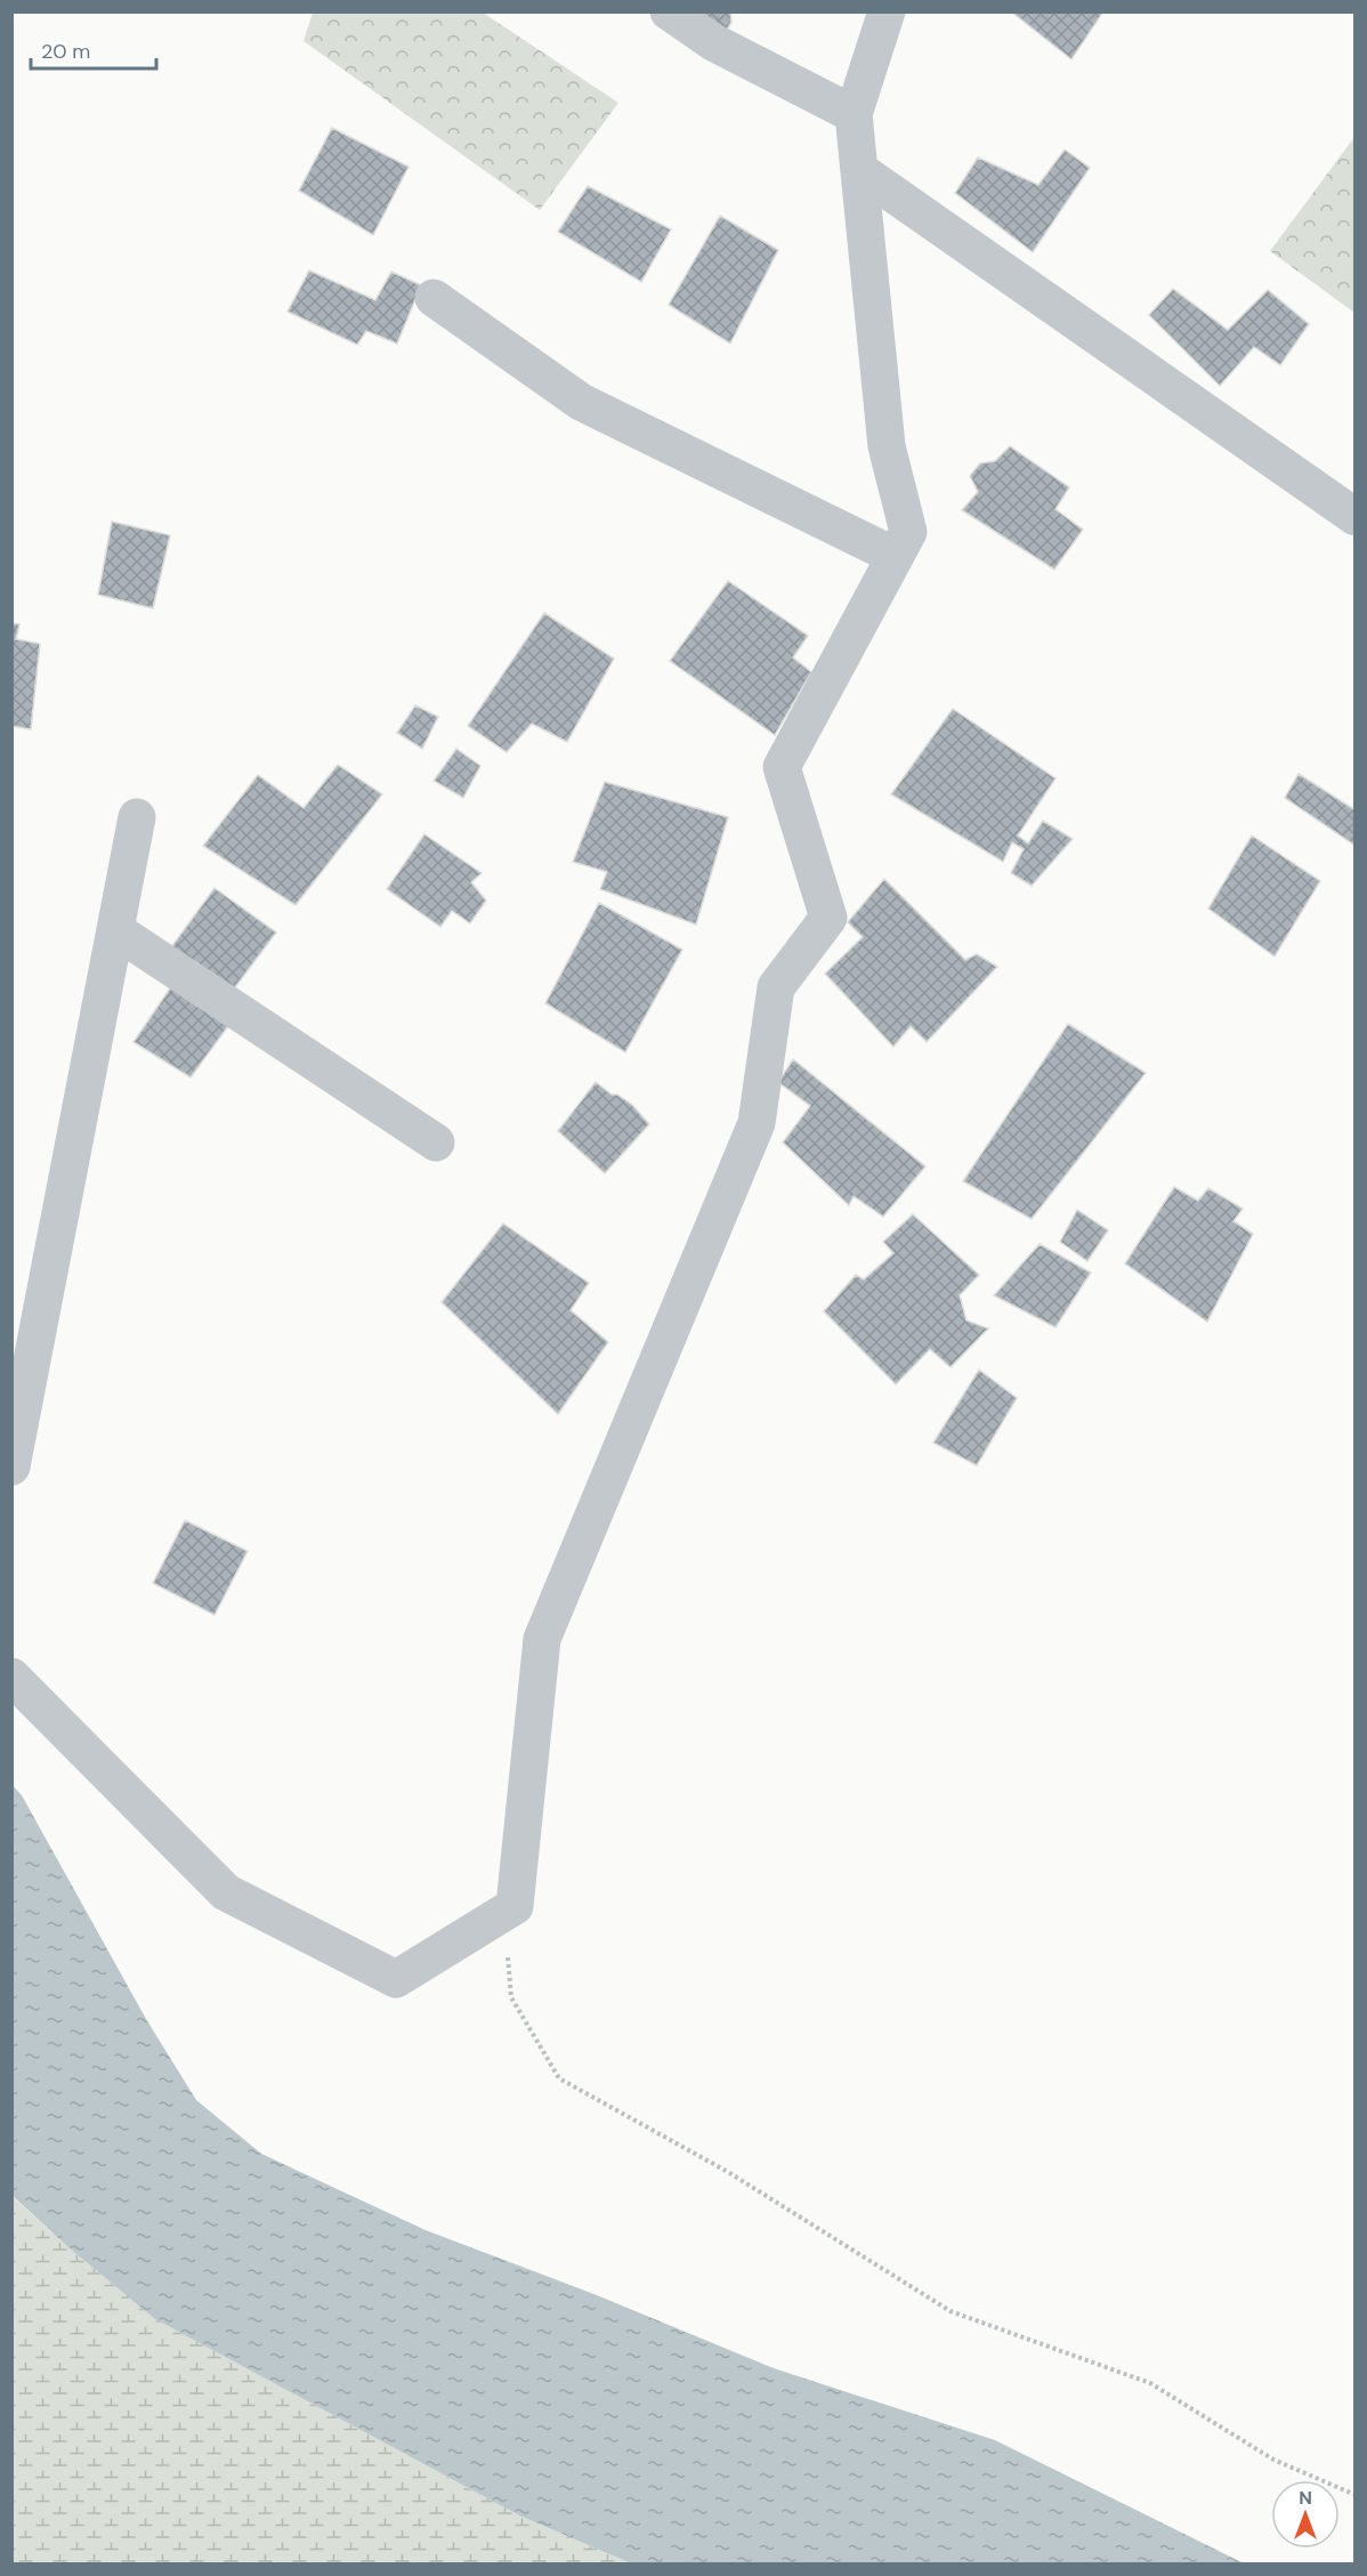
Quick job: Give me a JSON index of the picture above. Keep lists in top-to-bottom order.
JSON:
{
  "scale_bar": "20 m",
  "north": "top"
}
